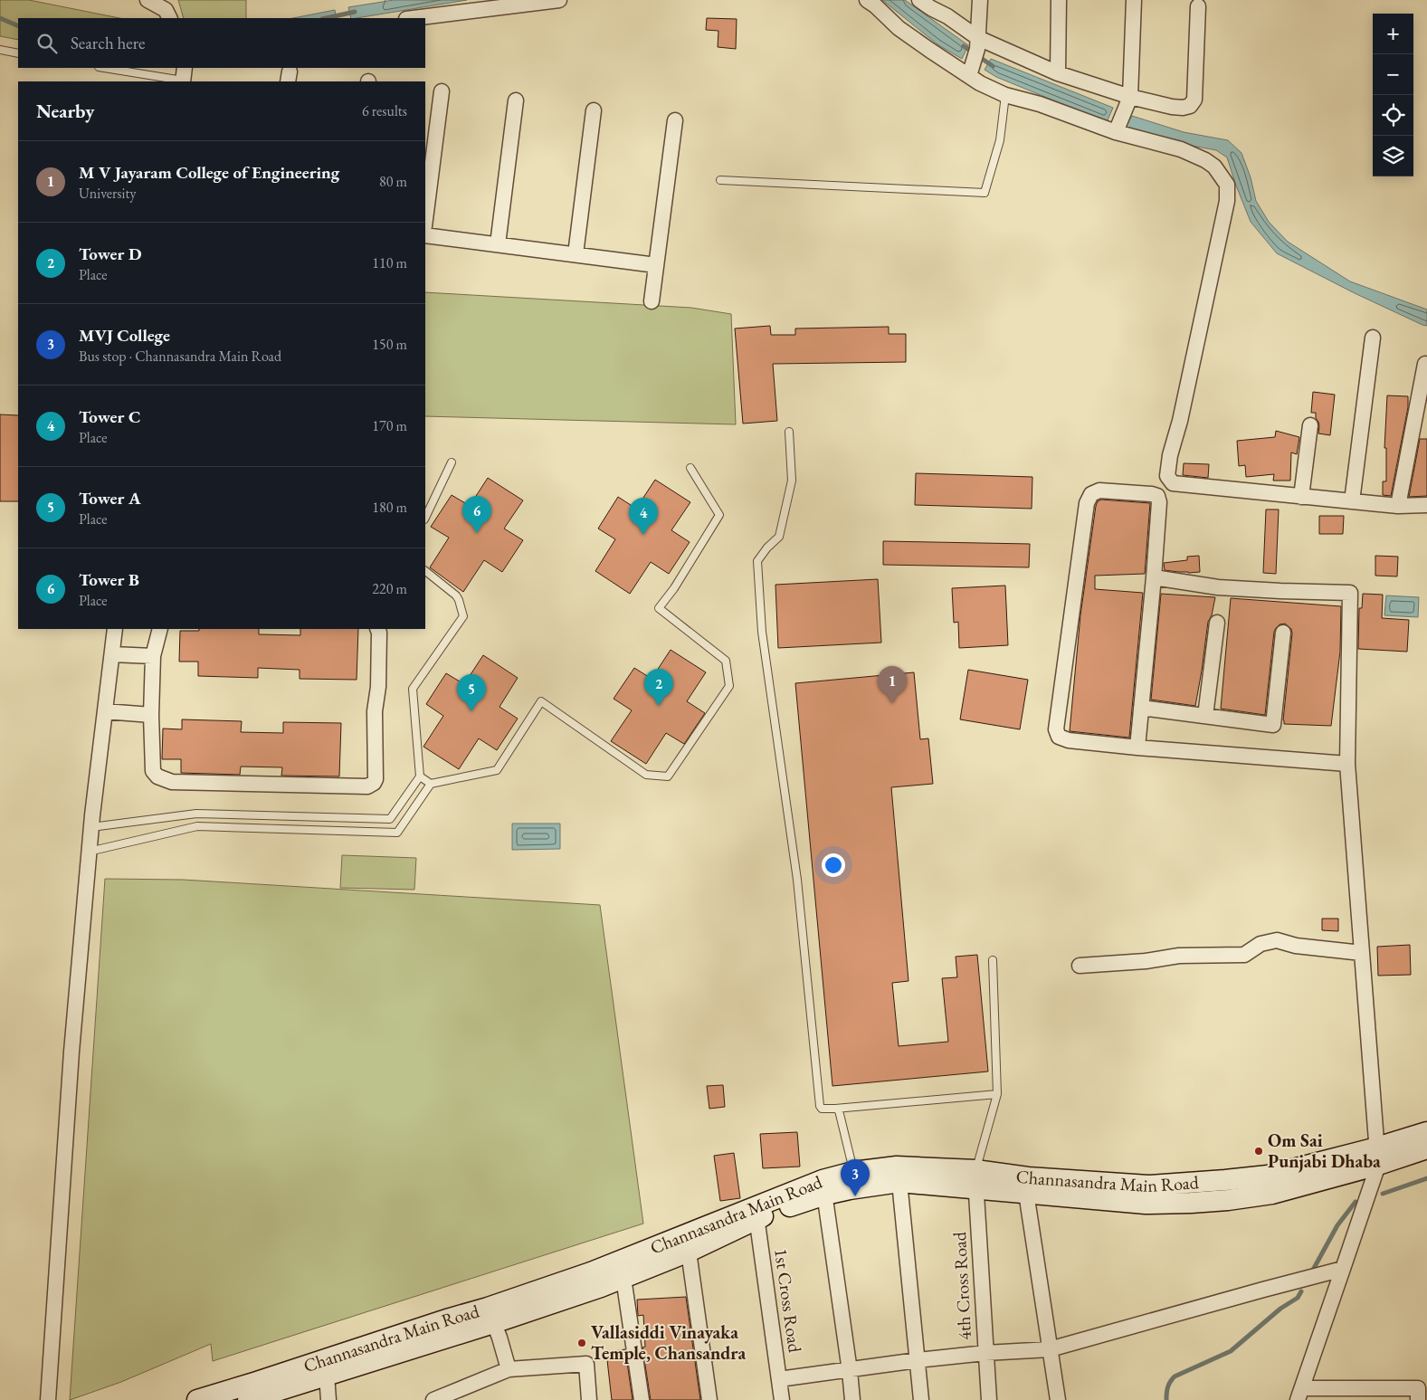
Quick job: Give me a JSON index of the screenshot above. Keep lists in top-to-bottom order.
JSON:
{
  "streets": {
    "main road": ["Channasandra Main Road"],
    "street": ["4th Cross Road", "1st Cross Road"]
  },
  "crossings": [
    ["Channasandra Main Road", "4th Cross Road"],
    ["Channasandra Main Road", "1st Cross Road"]
  ],
  "places": ["Om Sai Punjabi Dhaba", "Vallasiddi Vinayaka Temple, Chansandra"],
  "page": {
    "map_buttons": ["+", "−"],
    "search": "Search here",
    "heading": ["Nearby", "6 results"],
    "list": [
      {
        "mark": "1",
        "name": "M V Jayaram College of Engineering",
        "note": "University",
        "value": "80 m"
      },
      {
        "mark": "2",
        "name": "Tower D",
        "note": "Place",
        "value": "110 m"
      },
      {
        "mark": "3",
        "name": "MVJ College",
        "note": "Bus stop · Channasandra Main Road",
        "value": "150 m"
      },
      {
        "mark": "4",
        "name": "Tower C",
        "note": "Place",
        "value": "170 m"
      },
      {
        "mark": "5",
        "name": "Tower A",
        "note": "Place",
        "value": "180 m"
      },
      {
        "mark": "6",
        "name": "Tower B",
        "note": "Place",
        "value": "220 m"
      }
    ],
    "pins": [
      "6",
      "4",
      "1",
      "2",
      "5",
      "3"
    ]
  }
}
